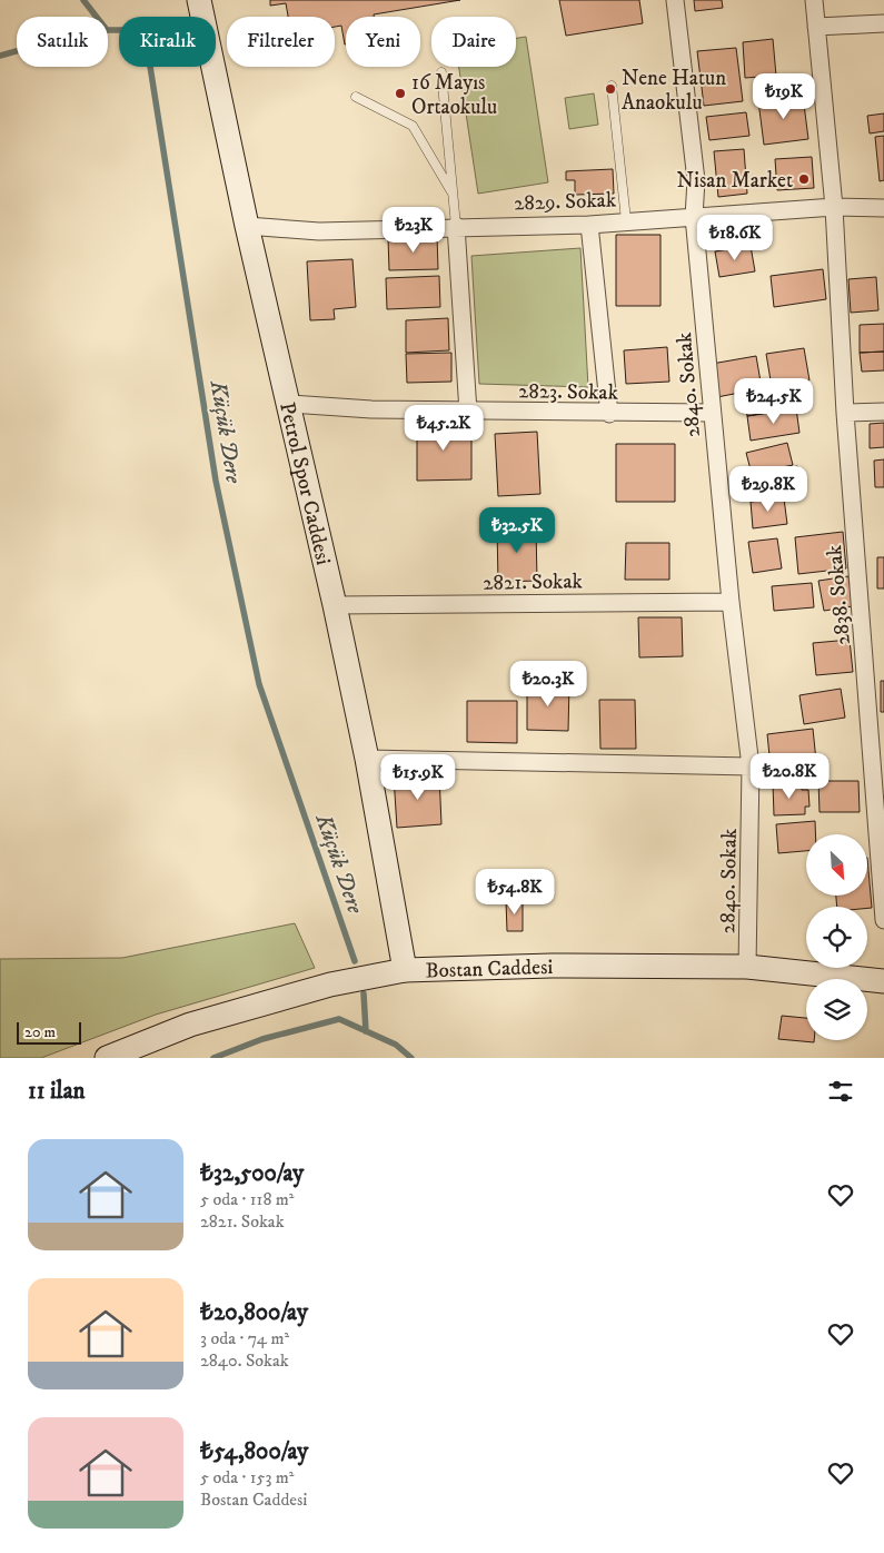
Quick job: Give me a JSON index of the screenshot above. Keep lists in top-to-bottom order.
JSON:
{
  "streets": {
    "street": [
      "2829. Sokak",
      "2840. Sokak",
      "2823. Sokak",
      "Petrol Spor Caddesi",
      "2821. Sokak",
      "2838. Sokak",
      "Bostan Caddesi"
    ]
  },
  "crossings": [
    ["2829. Sokak", "2840. Sokak"],
    ["2829. Sokak", "Petrol Spor Caddesi"],
    ["2829. Sokak", "2838. Sokak"],
    ["2840. Sokak", "2823. Sokak"],
    ["2840. Sokak", "2821. Sokak"],
    ["2840. Sokak", "Bostan Caddesi"],
    ["2823. Sokak", "Petrol Spor Caddesi"],
    ["Petrol Spor Caddesi", "2821. Sokak"],
    ["Petrol Spor Caddesi", "Bostan Caddesi"]
  ],
  "water": ["Küçük Dere"],
  "places": ["Nene Hatun Anaokulu", "16 Mayıs Ortaokulu", "Nisan Market"],
  "scale_bar": "20 m",
  "north": "bottom right",
  "page": {
    "chip": [
      "Satılık",
      "Kiralık",
      "Filtreler",
      "Yeni",
      "Daire"
    ],
    "price": [
      "₺19K",
      "₺23K",
      "₺18.6K",
      "₺24.5K",
      "₺45.2K",
      "₺29.8K",
      "₺32.5K",
      "₺20.3K",
      "₺20.8K",
      "₺15.9K",
      "₺54.8K"
    ],
    "scale": "20 m",
    "heading": "11 ilan",
    "list": [
      {
        "name": "₺32,500/ay",
        "note": "5 oda · 118 m² · 2821. Sokak"
      },
      {
        "name": "₺20,800/ay",
        "note": "3 oda · 74 m² · 2840. Sokak"
      },
      {
        "name": "₺54,800/ay",
        "note": "5 oda · 153 m² · Bostan Caddesi"
      }
    ]
  }
}
